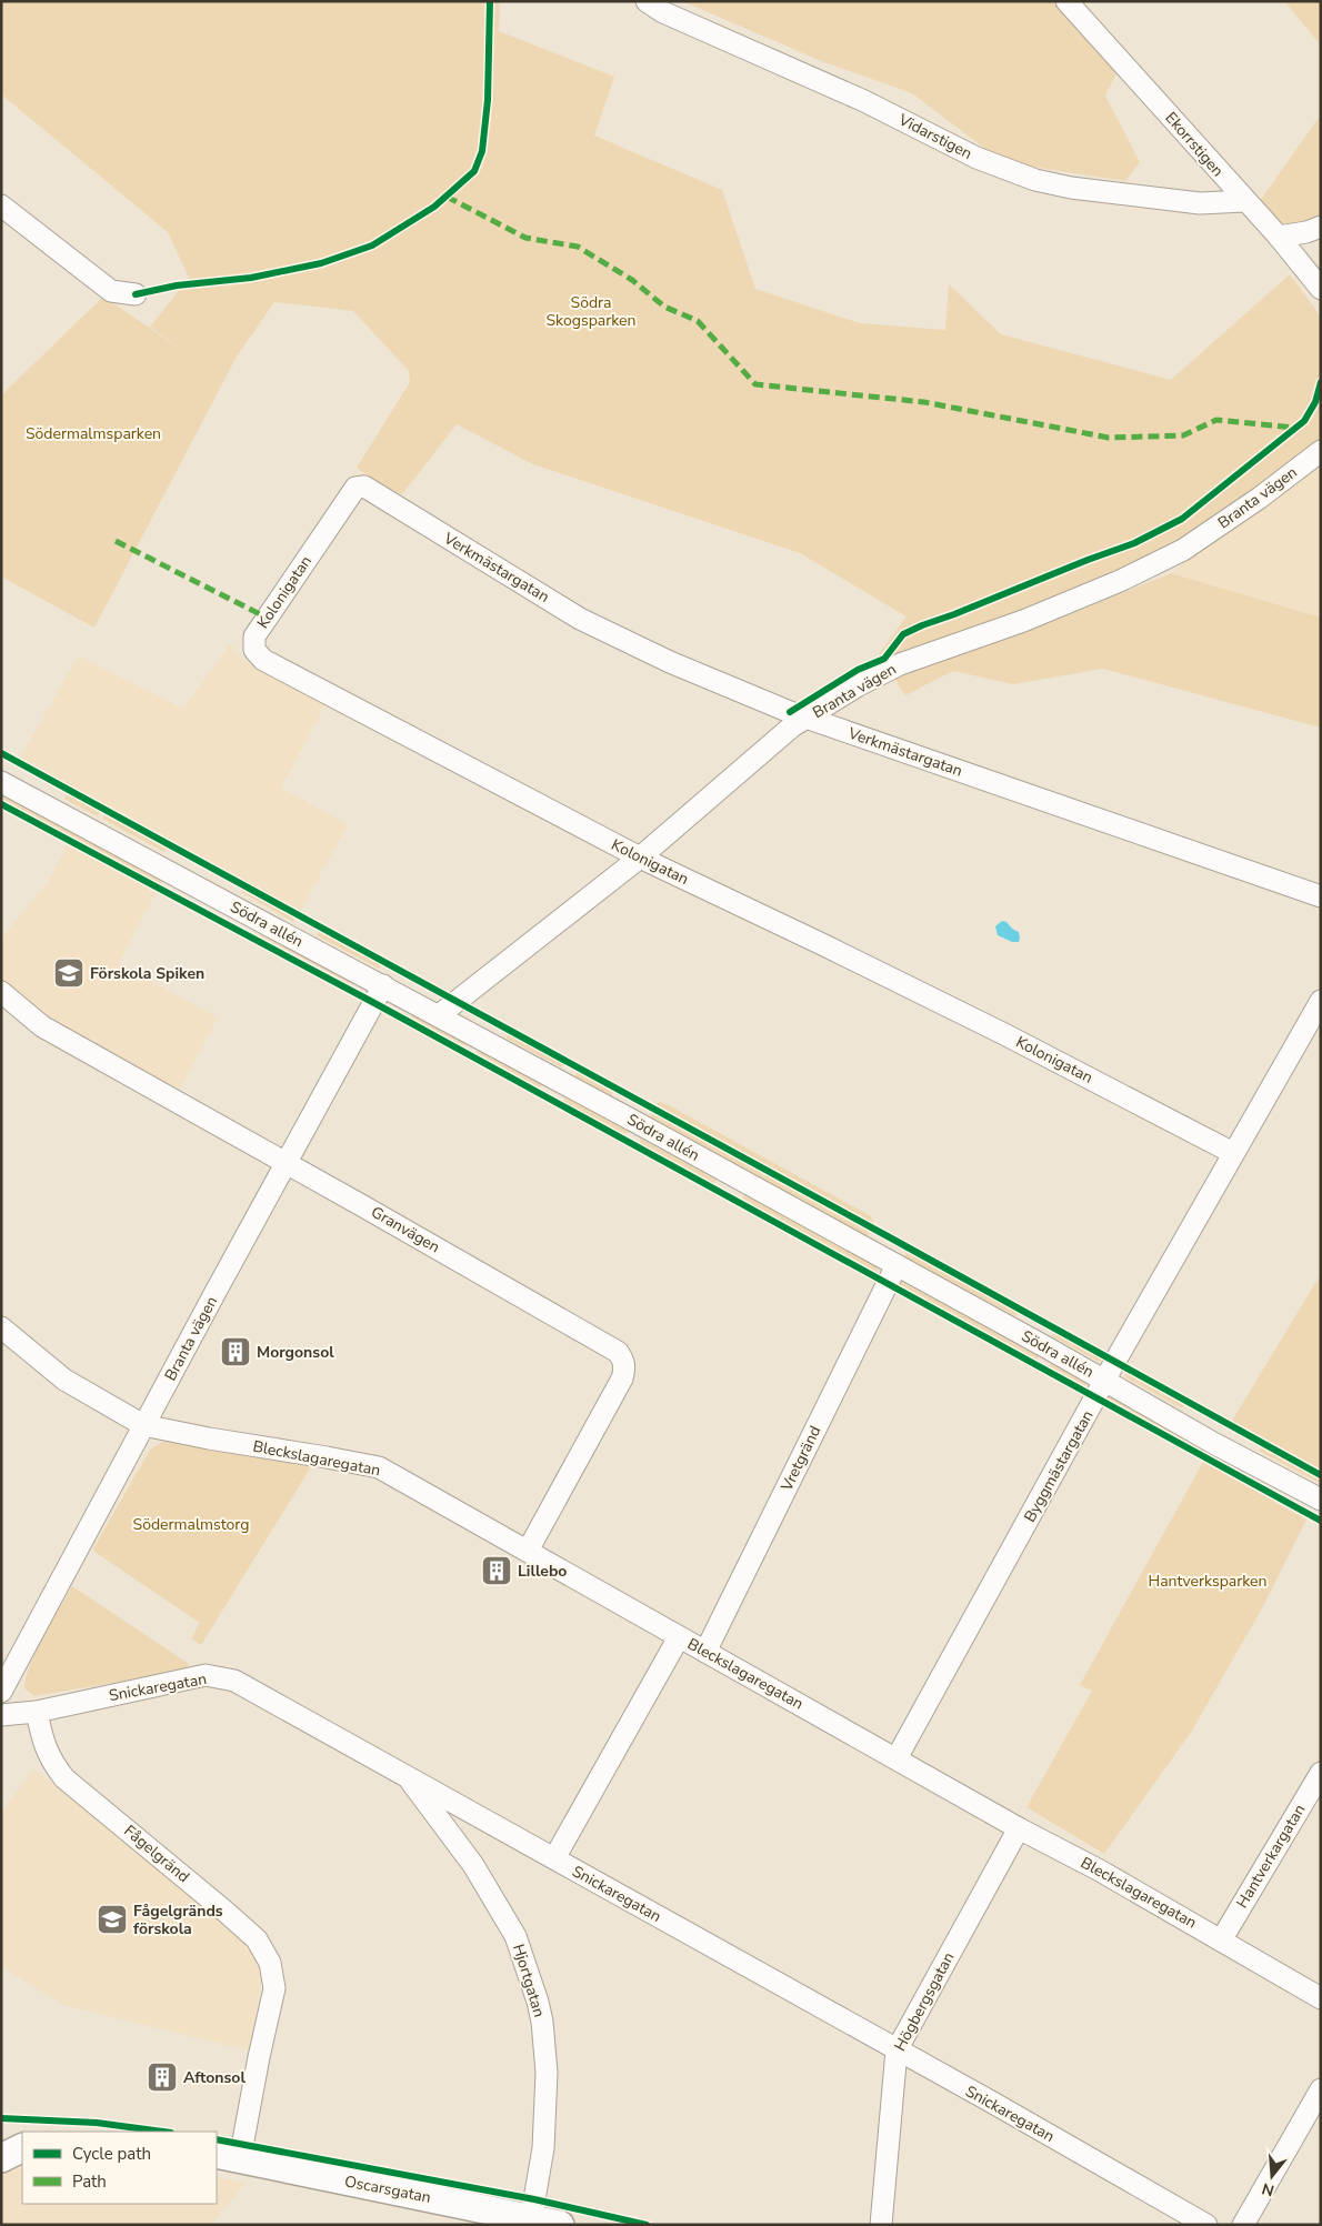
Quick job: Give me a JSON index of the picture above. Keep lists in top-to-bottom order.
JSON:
{
  "streets": {
    "main road": ["Oscarsgatan"],
    "street": [
      "Vidarstigen",
      "Ekorrstigen",
      "Branta vägen",
      "Verkmästargatan",
      "Kolonigatan",
      "Södra allén",
      "Granvägen",
      "Bleckslagaregatan",
      "Vretgränd",
      "Byggmästargatan",
      "Snickaregatan",
      "Fågelgränd",
      "Hantverkargatan",
      "Hjortgatan",
      "Högbergsgatan"
    ]
  },
  "crossings": [
    ["Vidarstigen", "Ekorrstigen"],
    ["Branta vägen", "Verkmästargatan"],
    ["Branta vägen", "Kolonigatan"],
    ["Branta vägen", "Södra allén"],
    ["Branta vägen", "Granvägen"],
    ["Branta vägen", "Bleckslagaregatan"],
    ["Verkmästargatan", "Kolonigatan"],
    ["Kolonigatan", "Byggmästargatan"],
    ["Södra allén", "Vretgränd"],
    ["Södra allén", "Byggmästargatan"],
    ["Granvägen", "Bleckslagaregatan"],
    ["Bleckslagaregatan", "Vretgränd"],
    ["Bleckslagaregatan", "Byggmästargatan"],
    ["Bleckslagaregatan", "Hantverkargatan"],
    ["Bleckslagaregatan", "Högbergsgatan"],
    ["Snickaregatan", "Fågelgränd"],
    ["Snickaregatan", "Hjortgatan"],
    ["Snickaregatan", "Högbergsgatan"],
    ["Fågelgränd", "Oscarsgatan"],
    ["Hjortgatan", "Oscarsgatan"]
  ],
  "parks": [
    "Södra Skogsparken",
    "Södermalmsparken",
    "Södermalmstorg",
    "Hantverksparken"
  ],
  "places": {
    "school or university": ["Förskola Spiken", "Fågelgränds förskola"],
    "building": ["Morgonsol", "Lillebo", "Aftonsol"]
  },
  "legend": ["Cycle path", "Path"],
  "north": "bottom"
}
